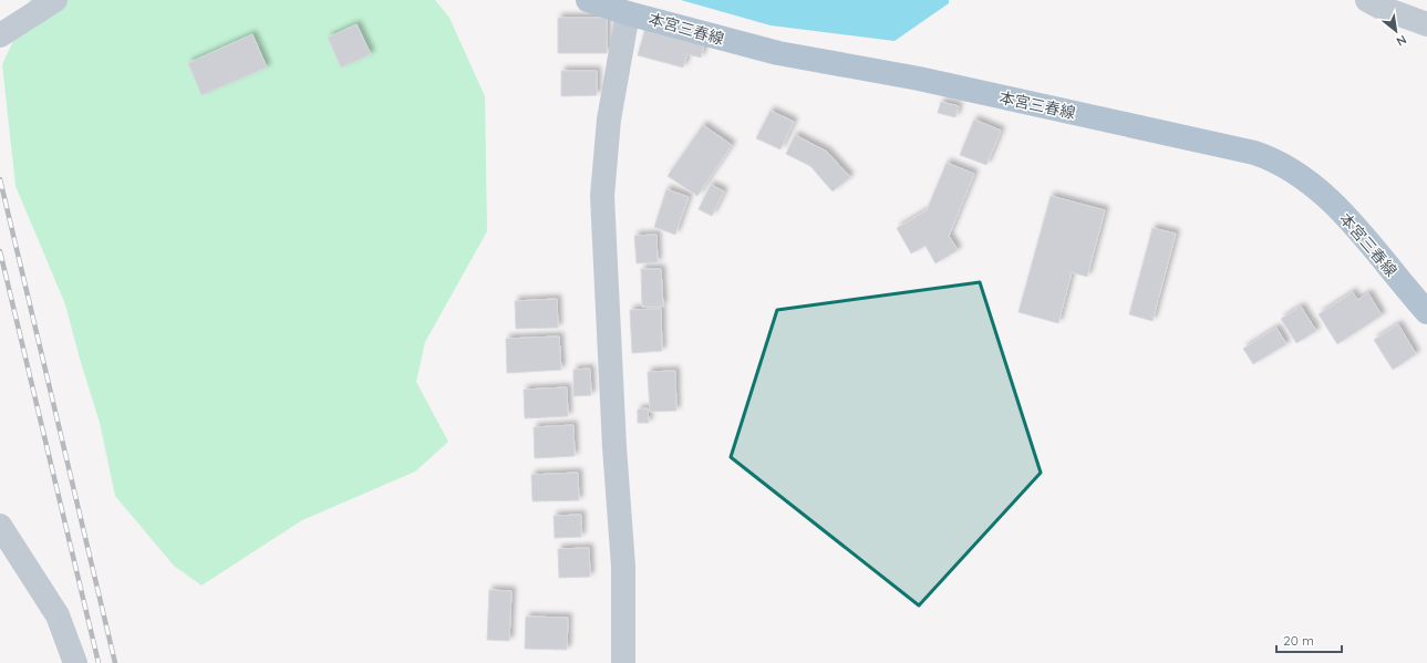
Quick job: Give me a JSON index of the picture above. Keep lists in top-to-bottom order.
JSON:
{
  "streets": {
    "main road": ["本宮三春線"]
  },
  "scale_bar": "20 m",
  "north": "bottom right"
}
